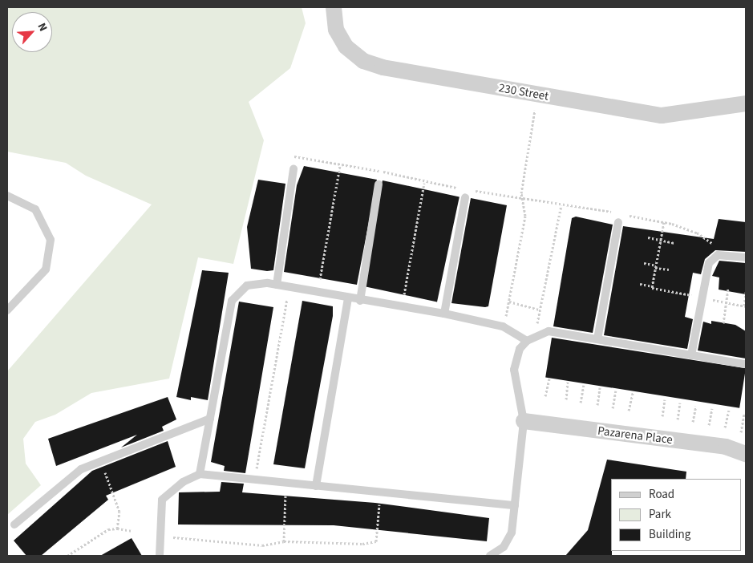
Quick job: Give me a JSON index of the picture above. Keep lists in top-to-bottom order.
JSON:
{
  "streets": {
    "street": ["230 Street", "Pazarena Place"]
  },
  "legend": ["Road", "Park", "Building"],
  "north": "top right"
}
